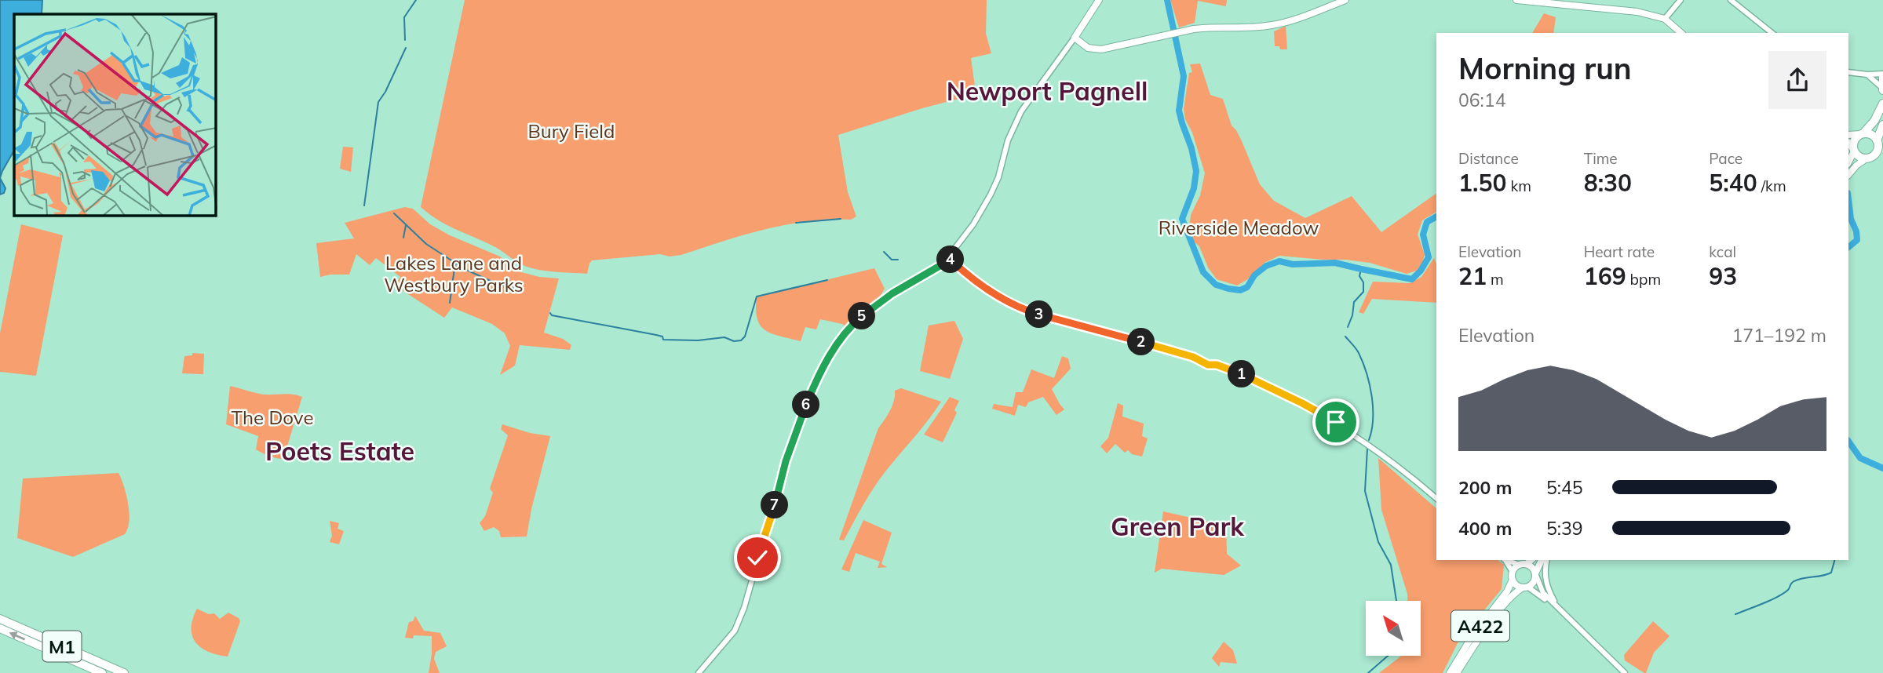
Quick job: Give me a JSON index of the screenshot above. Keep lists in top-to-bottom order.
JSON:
{
  "streets": {
    "highway": ["M1"],
    "main road": ["A422"]
  },
  "districts": ["Newport Pagnell", "Poets Estate", "Green Park"],
  "parks": [
    "Bury Field",
    "Riverside Meadow",
    "Lakes Lane and Westbury Parks",
    "The Dove"
  ],
  "north": "top left",
  "page": {
    "heading": ["Morning run", "06:14"],
    "stats": [
      ["Distance", "1.50 km"],
      ["Time", "8:30"],
      ["Pace", "5:40 /km"],
      ["Elevation", "21 m"],
      ["Heart rate", "169 bpm"],
      ["kcal", "93"]
    ],
    "pins": [
      "4",
      "3",
      "5",
      "2",
      "1",
      "6",
      "7"
    ],
    "chart": ["Elevation", "171–192 m"],
    "list": [
      {
        "name": "200 m",
        "note": "5:45"
      },
      {
        "name": "400 m",
        "note": "5:39"
      }
    ]
  }
}
